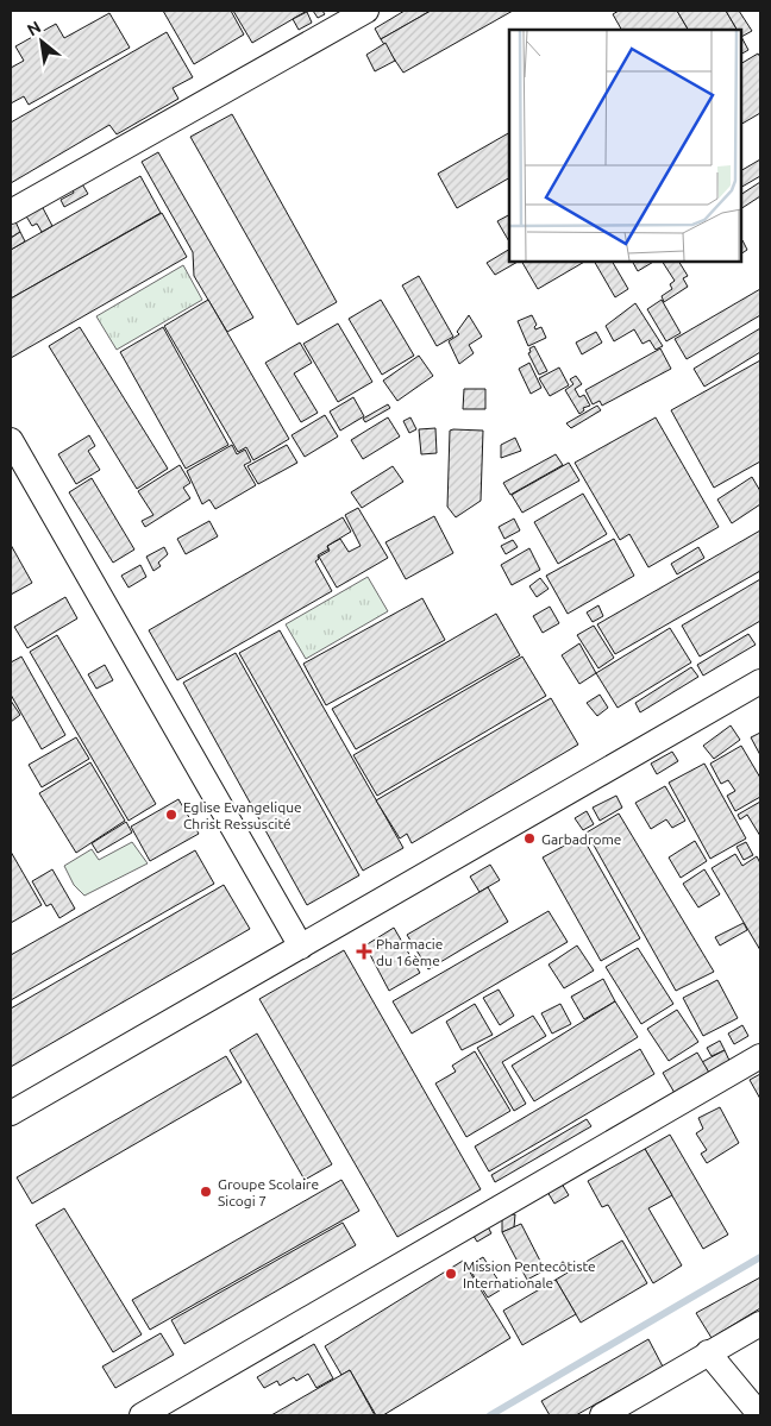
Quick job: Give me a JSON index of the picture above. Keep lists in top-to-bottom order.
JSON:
{
  "places": {
    "other": [
      "Eglise Evangelique Christ Ressuscité",
      "Garbadrome",
      "Groupe Scolaire Sicogi 7",
      "Mission Pentecôtiste Internationale"
    ],
    "health": ["Pharmacie du 16ème"]
  },
  "north": "top left"
}
